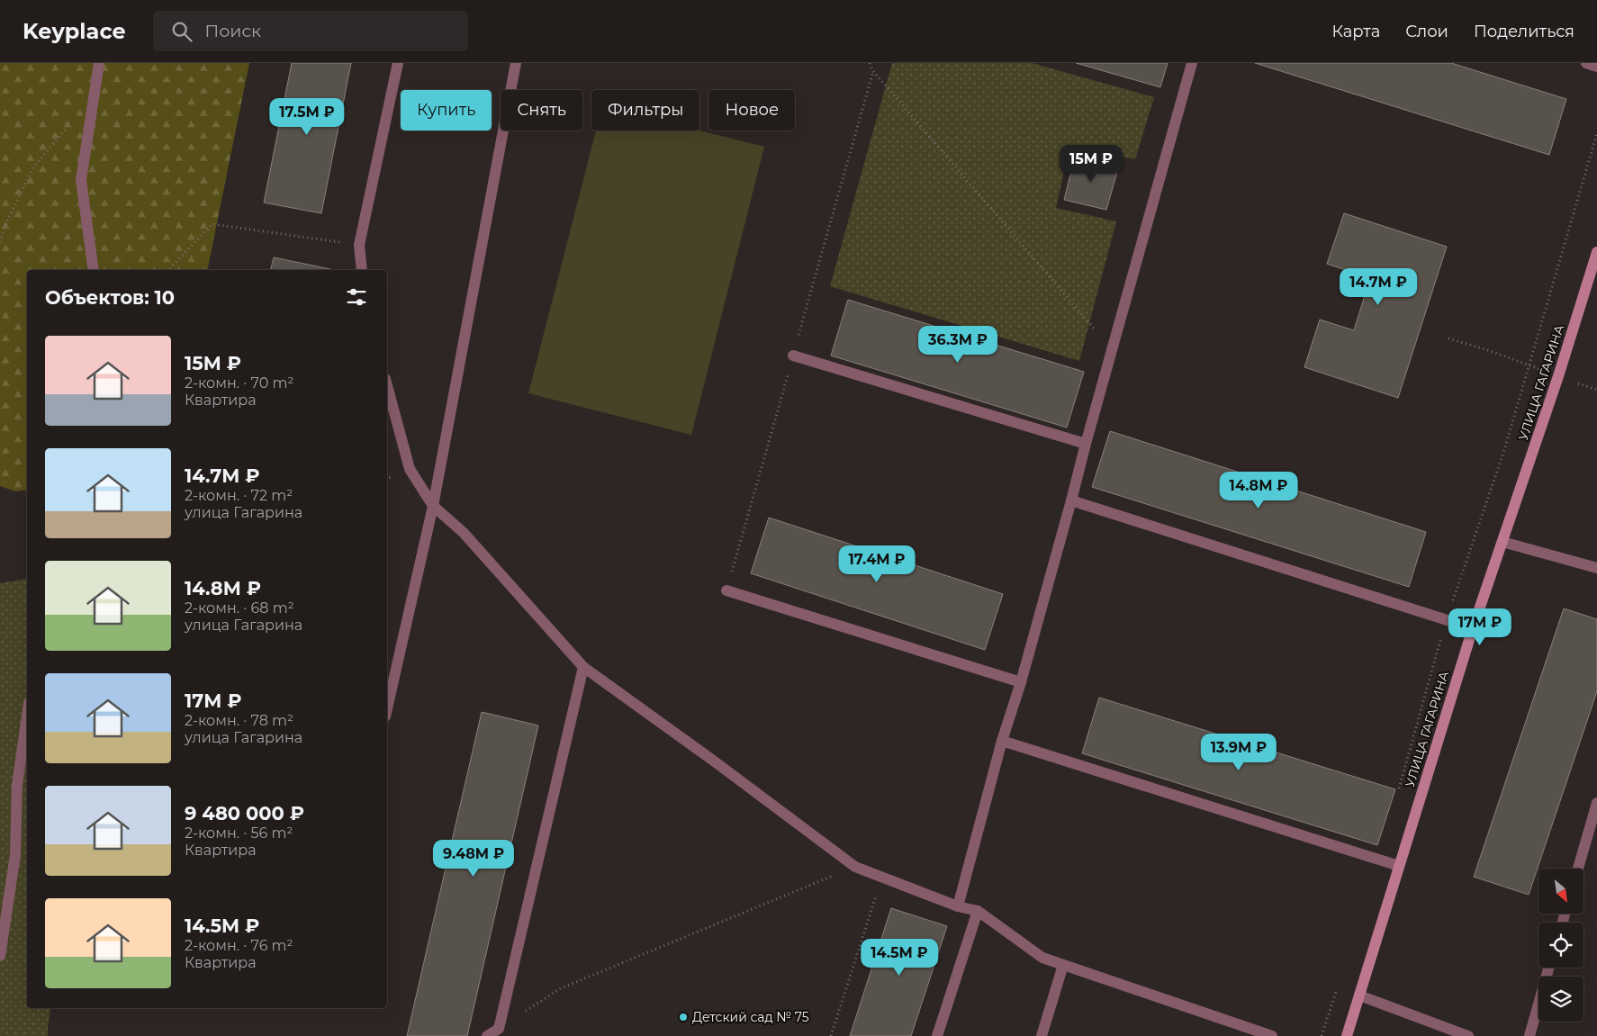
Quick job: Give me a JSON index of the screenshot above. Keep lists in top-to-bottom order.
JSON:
{
  "streets": {
    "main road": ["УЛИЦА ГАГАРИНА"]
  },
  "places": ["Детский сад № 75"],
  "north": "bottom right",
  "page": {
    "header": "Keyplace",
    "search": "Поиск",
    "nav": ["Карта", "Слои", "Поделиться"],
    "chip": [
      "Купить",
      "Снять",
      "Фильтры",
      "Новое"
    ],
    "price": [
      "17.5M ₽",
      "15M ₽",
      "14.7M ₽",
      "36.3M ₽",
      "14.8M ₽",
      "17.4M ₽",
      "17M ₽",
      "13.9M ₽",
      "9.48M ₽",
      "14.5M ₽"
    ],
    "heading": "Объектов: 10",
    "list": [
      {
        "name": "15M ₽",
        "note": "2-комн. · 70 m² · Квартира"
      },
      {
        "name": "14.7M ₽",
        "note": "2-комн. · 72 m² · улица Гагарина"
      },
      {
        "name": "14.8M ₽",
        "note": "2-комн. · 68 m² · улица Гагарина"
      },
      {
        "name": "17M ₽",
        "note": "2-комн. · 78 m² · улица Гагарина"
      },
      {
        "name": "9 480 000 ₽",
        "note": "2-комн. · 56 m² · Квартира"
      },
      {
        "name": "14.5M ₽",
        "note": "2-комн. · 76 m² · Квартира"
      }
    ]
  }
}
